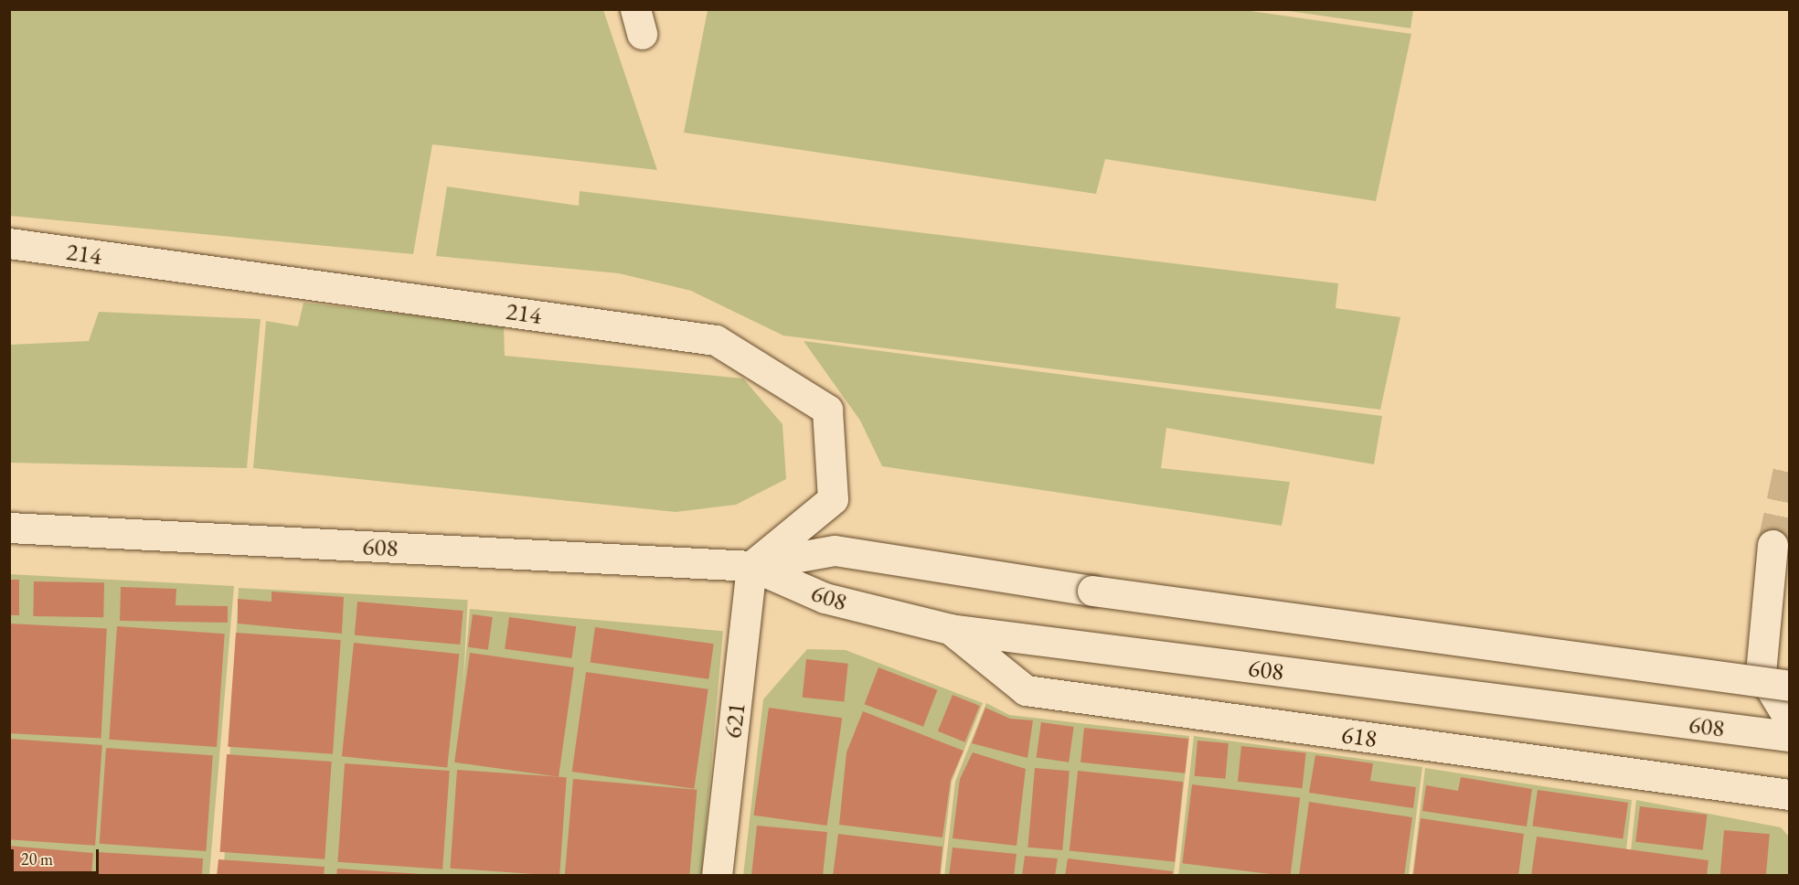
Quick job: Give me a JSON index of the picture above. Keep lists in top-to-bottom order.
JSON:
{
  "streets": {
    "street": [
      "214",
      "608",
      "621",
      "618"
    ]
  },
  "crossings": [
    ["214", "608"],
    ["214", "621"],
    ["608", "621"],
    ["608", "618"]
  ],
  "scale_bar": "20 m"
}
